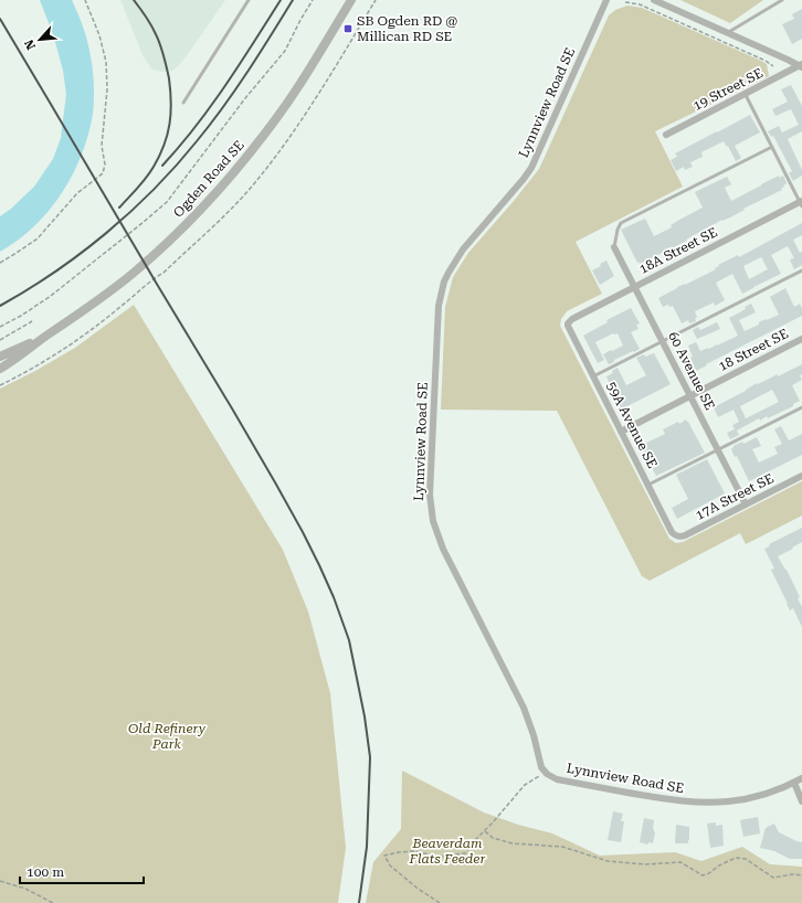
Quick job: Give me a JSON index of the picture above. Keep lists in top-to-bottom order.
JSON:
{
  "streets": {
    "street": [
      "19 Street SE",
      "Lynnview Road SE",
      "Ogden Road SE",
      "18A Street SE",
      "18 Street SE",
      "60 Avenue SE",
      "59A Avenue SE",
      "17A Street SE"
    ]
  },
  "crossings": [
    ["18A Street SE", "60 Avenue SE"],
    ["18A Street SE", "59A Avenue SE"],
    ["18 Street SE", "60 Avenue SE"],
    ["18 Street SE", "59A Avenue SE"],
    ["60 Avenue SE", "17A Street SE"],
    ["59A Avenue SE", "17A Street SE"]
  ],
  "parks": ["Old Refinery Park", "Beaverdam Flats Feeder"],
  "places": {
    "transit": ["SB Ogden RD @ Millican RD SE"]
  },
  "scale_bar": "100 m",
  "north": "bottom left"
}
